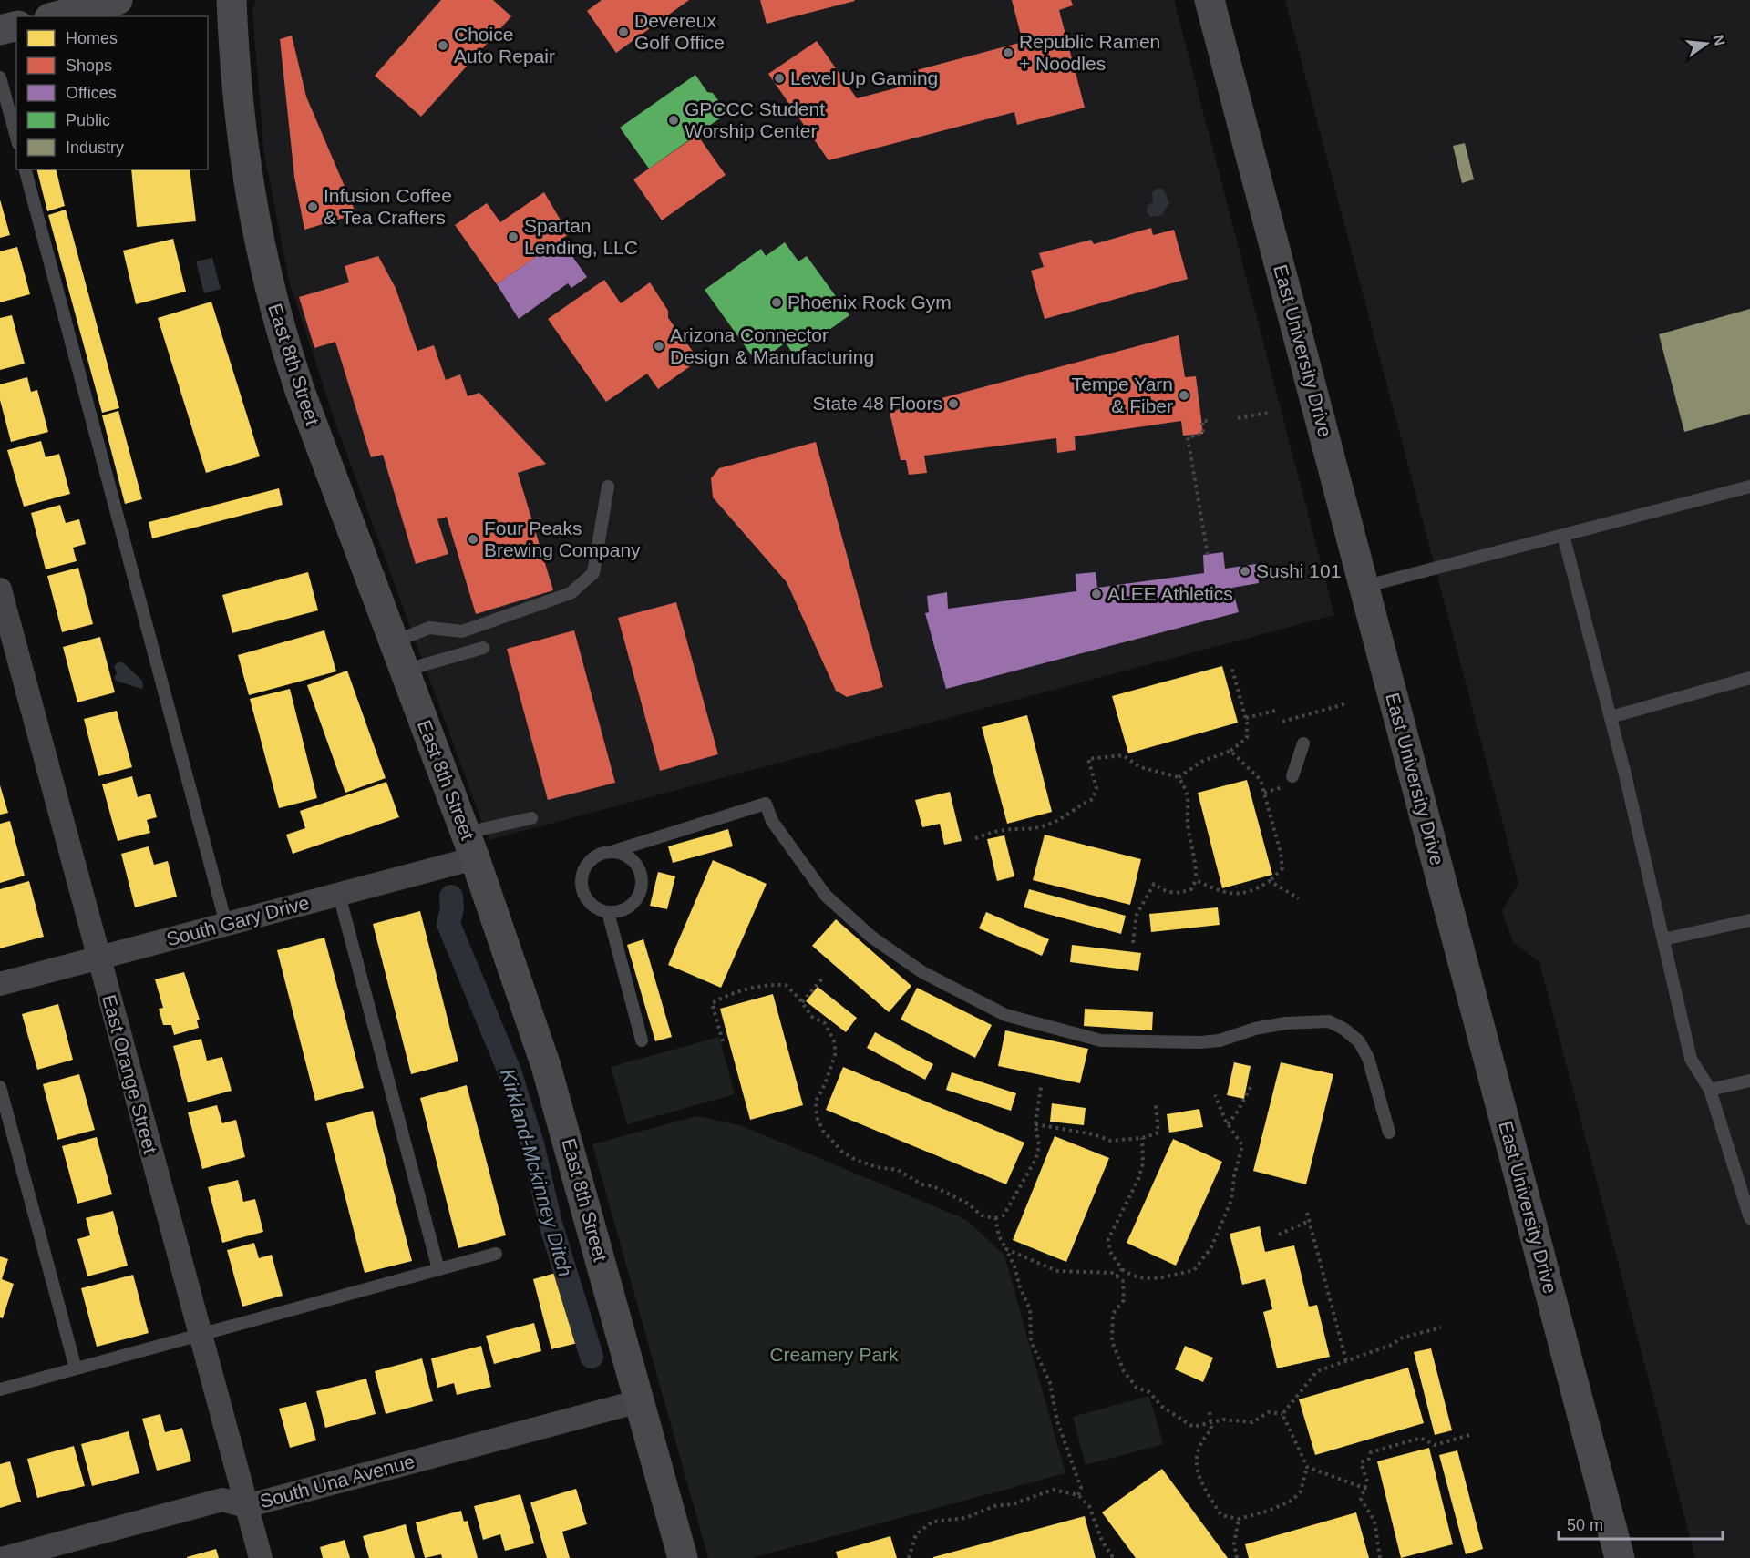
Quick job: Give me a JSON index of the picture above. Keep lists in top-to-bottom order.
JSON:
{
  "streets": {
    "street": [
      "East University Drive",
      "East 8th Street",
      "South Gary Drive",
      "East Orange Street",
      "South Una Avenue"
    ]
  },
  "crossings": [
    ["East 8th Street", "South Gary Drive"],
    ["East 8th Street", "South Una Avenue"],
    ["South Gary Drive", "East Orange Street"],
    ["East Orange Street", "South Una Avenue"]
  ],
  "water": ["Kirkland-Mckinney Ditch"],
  "parks": ["Creamery Park"],
  "places": [
    "Devereux Golf Office",
    "Choice Auto Repair",
    "Republic Ramen + Noodles",
    "Level Up Gaming",
    "GPCCC Student Worship Center",
    "Infusion Coffee & Tea Crafters",
    "Spartan Lending, LLC",
    "Phoenix Rock Gym",
    "Arizona Connector Design & Manufacturing",
    "Tempe Yarn & Fiber",
    "State 48 Floors",
    "Four Peaks Brewing Company",
    "Sushi 101",
    "ALEE Athletics"
  ],
  "legend": [
    "Homes",
    "Shops",
    "Offices",
    "Public",
    "Industry"
  ],
  "scale_bar": "50 m",
  "north": "right"
}
